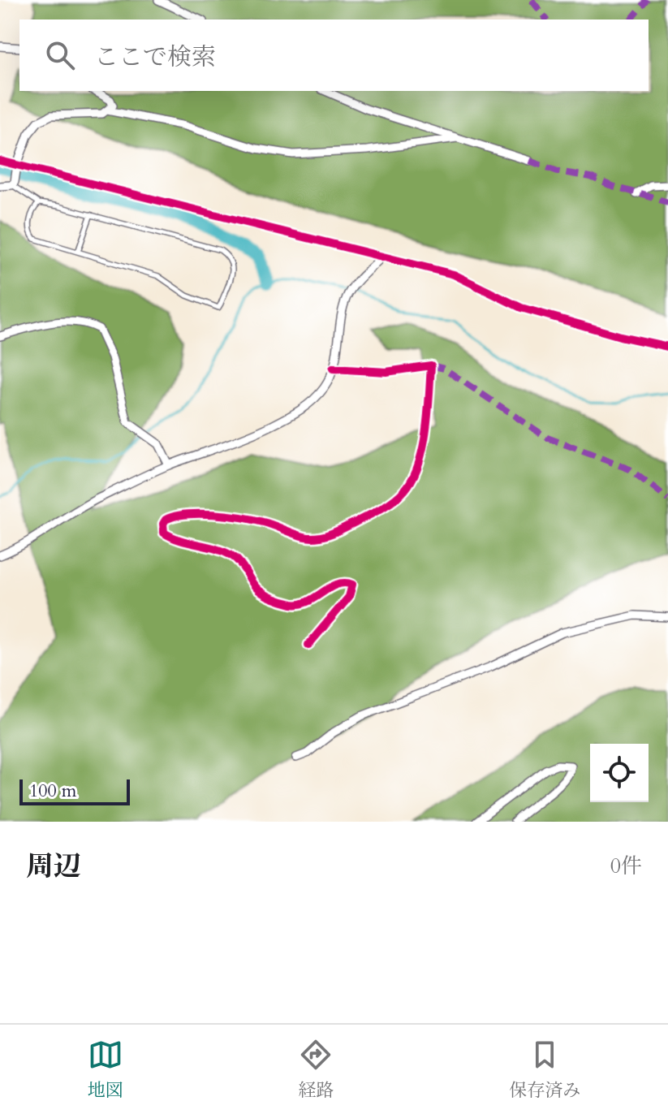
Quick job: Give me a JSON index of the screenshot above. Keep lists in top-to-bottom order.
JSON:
{
  "scale_bar": "100 m",
  "page": {
    "search": "ここで検索",
    "scale": "100 m",
    "heading": ["周辺", "0件"],
    "nav": ["地図", "経路", "保存済み"]
  }
}
